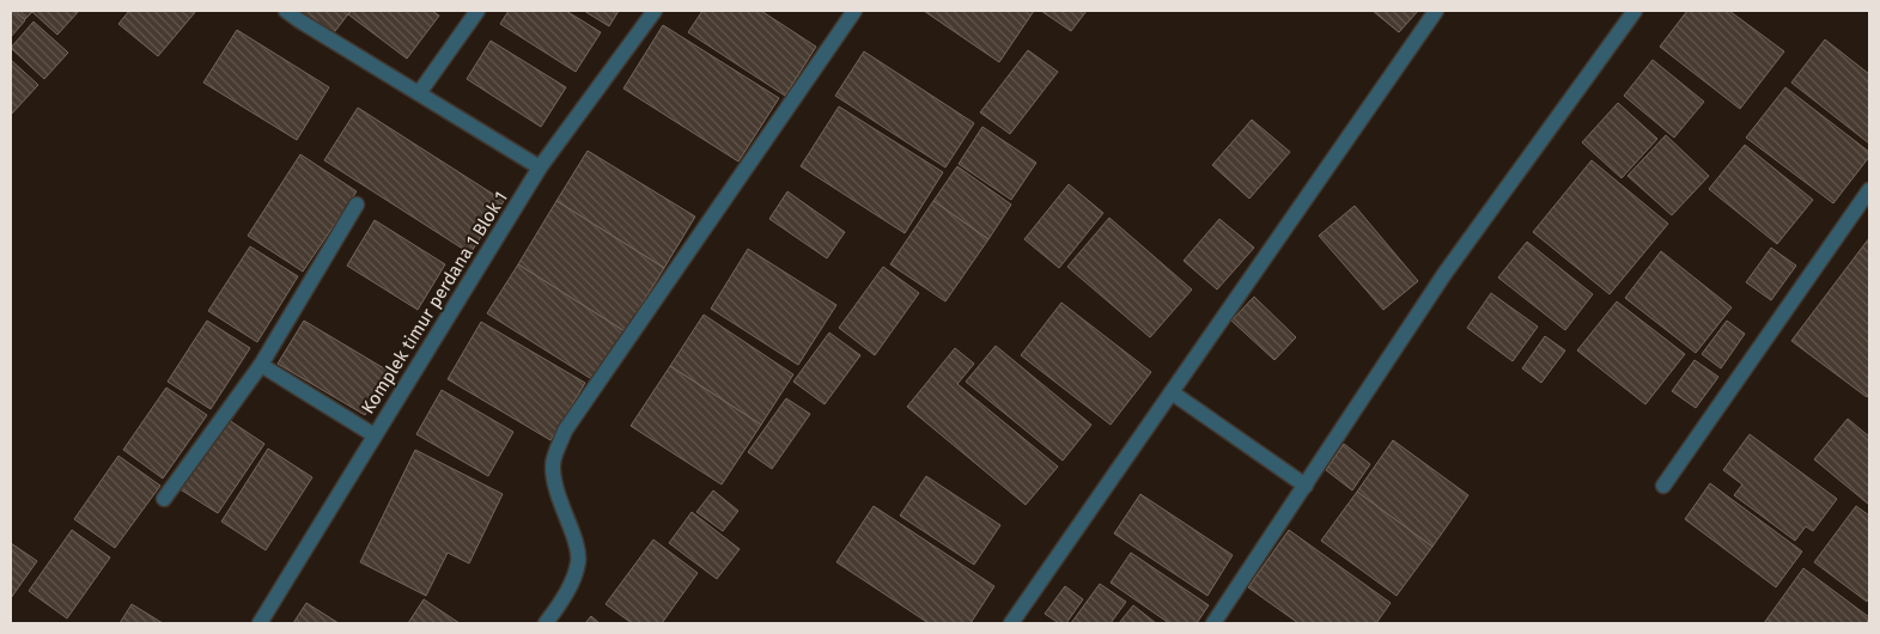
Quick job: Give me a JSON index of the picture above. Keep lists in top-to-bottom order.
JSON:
{
  "streets": {
    "street": ["Komplek timur perdana 1 Blok 1"]
  }
}
